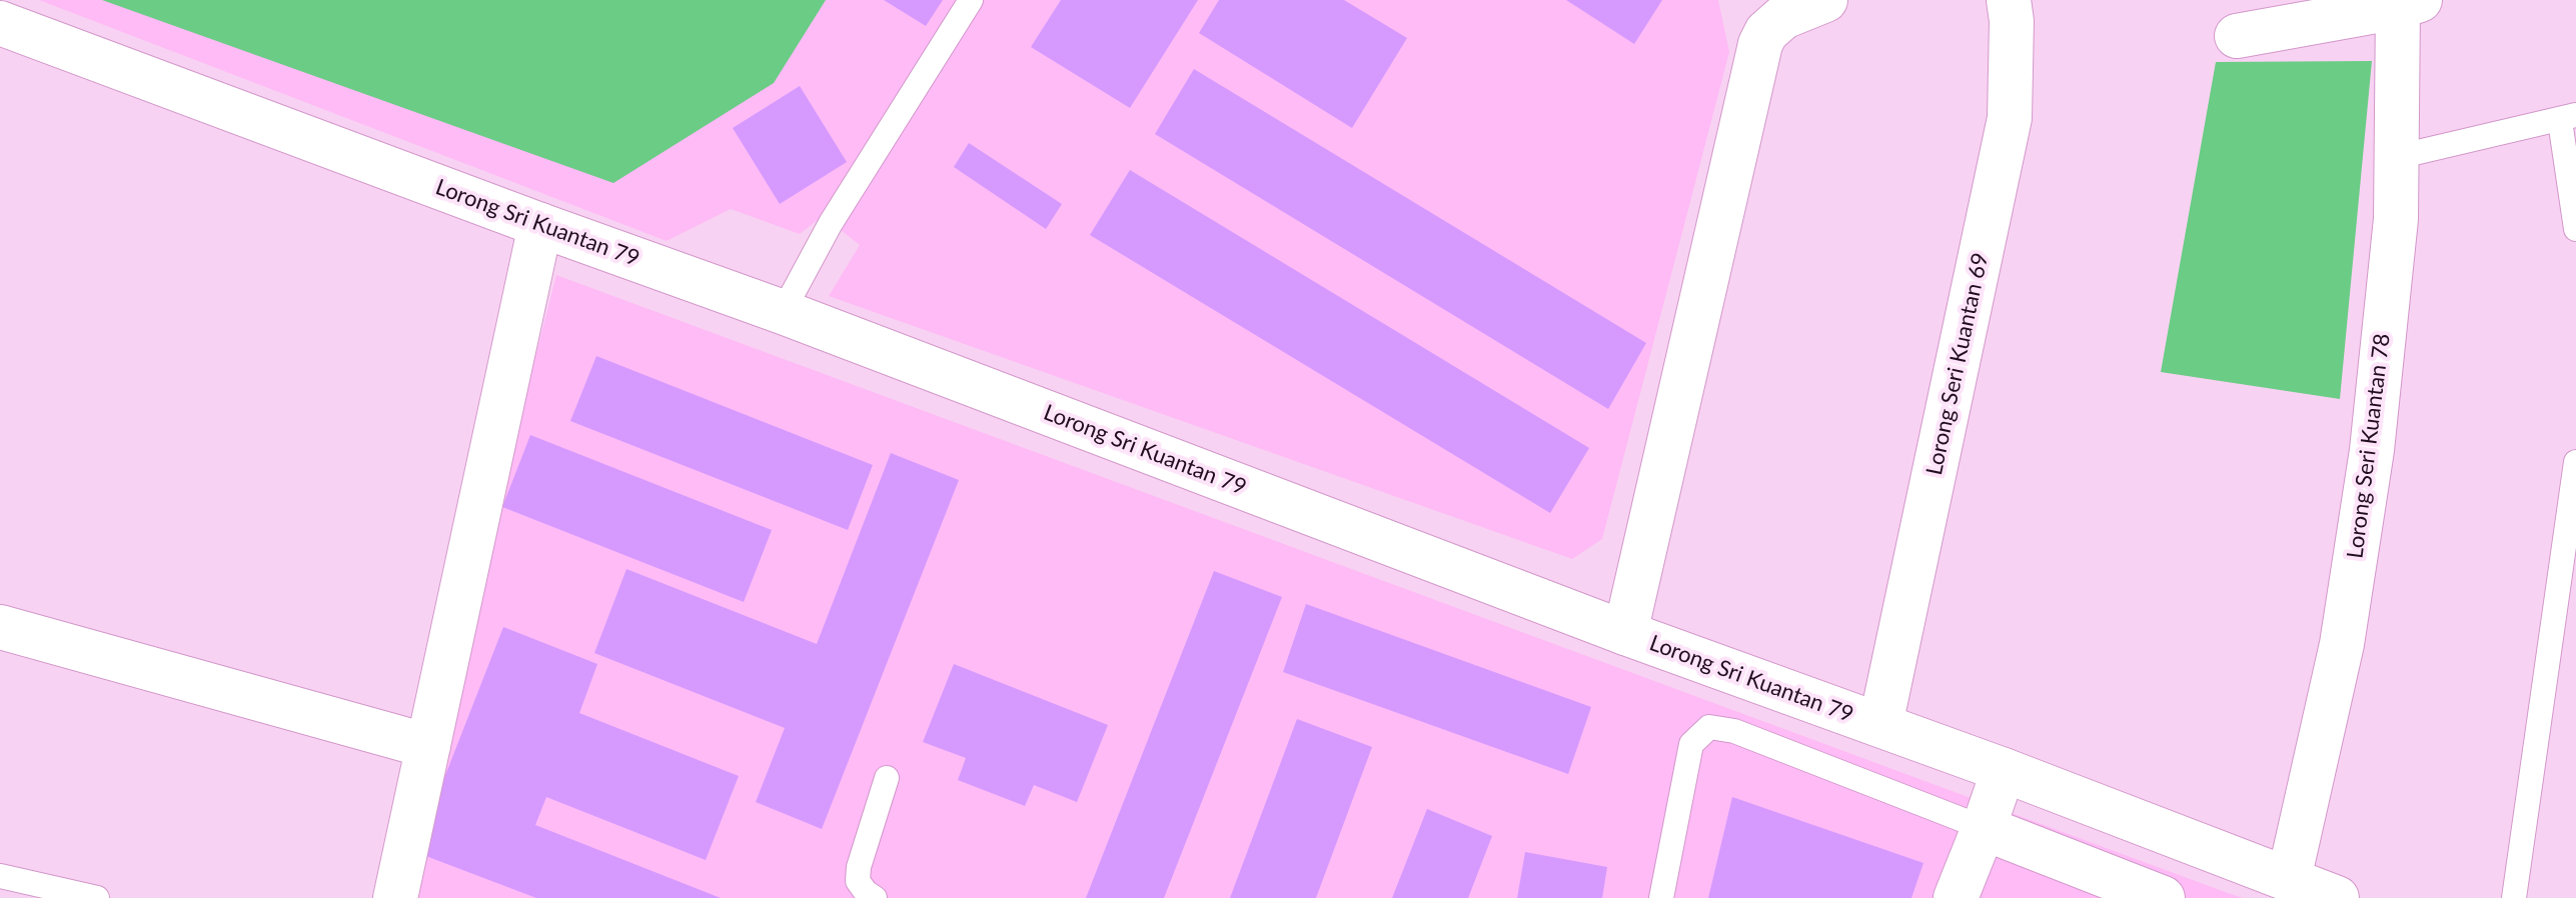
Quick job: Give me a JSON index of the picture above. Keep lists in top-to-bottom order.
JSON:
{
  "streets": {
    "street": ["Lorong Sri Kuantan 79", "Lorong Seri Kuantan 69", "Lorong Seri Kuantan 78"]
  },
  "crossings": [
    ["Lorong Sri Kuantan 79", "Lorong Seri Kuantan 69"],
    ["Lorong Sri Kuantan 79", "Lorong Seri Kuantan 78"]
  ]
}
